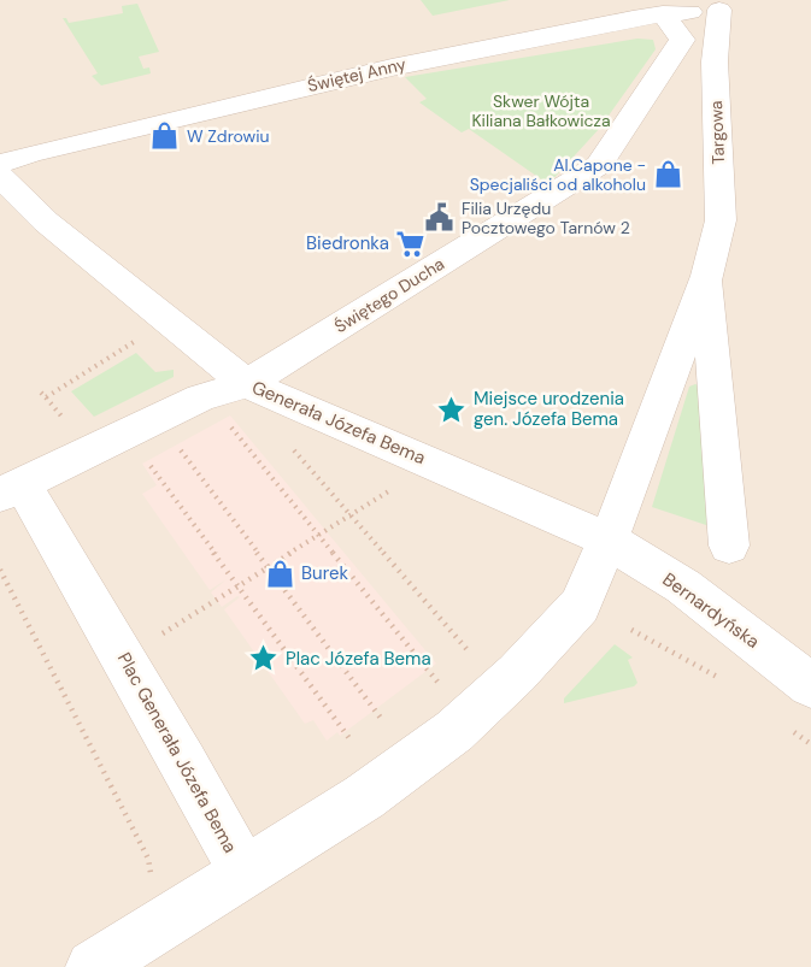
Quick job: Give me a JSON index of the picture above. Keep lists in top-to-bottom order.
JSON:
{
  "streets": {
    "street": [
      "Świętej Anny",
      "Targowa",
      "Świętego Ducha",
      "Generała Józefa Bema",
      "Bernardyńska",
      "Plac Generała Józefa Bema"
    ]
  },
  "crossings": [
    ["Świętej Anny", "Targowa"],
    ["Świętej Anny", "Świętego Ducha"],
    ["Targowa", "Generała Józefa Bema"],
    ["Targowa", "Bernardyńska"],
    ["Targowa", "Plac Generała Józefa Bema"],
    ["Świętego Ducha", "Generała Józefa Bema"],
    ["Świętego Ducha", "Plac Generała Józefa Bema"],
    ["Generała Józefa Bema", "Bernardyńska"],
    ["Generała Józefa Bema", "Plac Generała Józefa Bema"],
    ["Bernardyńska", "Plac Generała Józefa Bema"]
  ],
  "parks": ["Skwer Wójta Kiliana Bałkowicza"],
  "places": {
    "shop": ["W Zdrowiu", "Al.Capone - Specjaliści od alkoholu", "Burek"],
    "public building": ["Filia Urzędu Pocztowego Tarnów 2"],
    "supermarket": ["Biedronka"],
    "place": ["Miejsce urodzenia gen. Józefa Bema", "Plac Józefa Bema"]
  }
}
